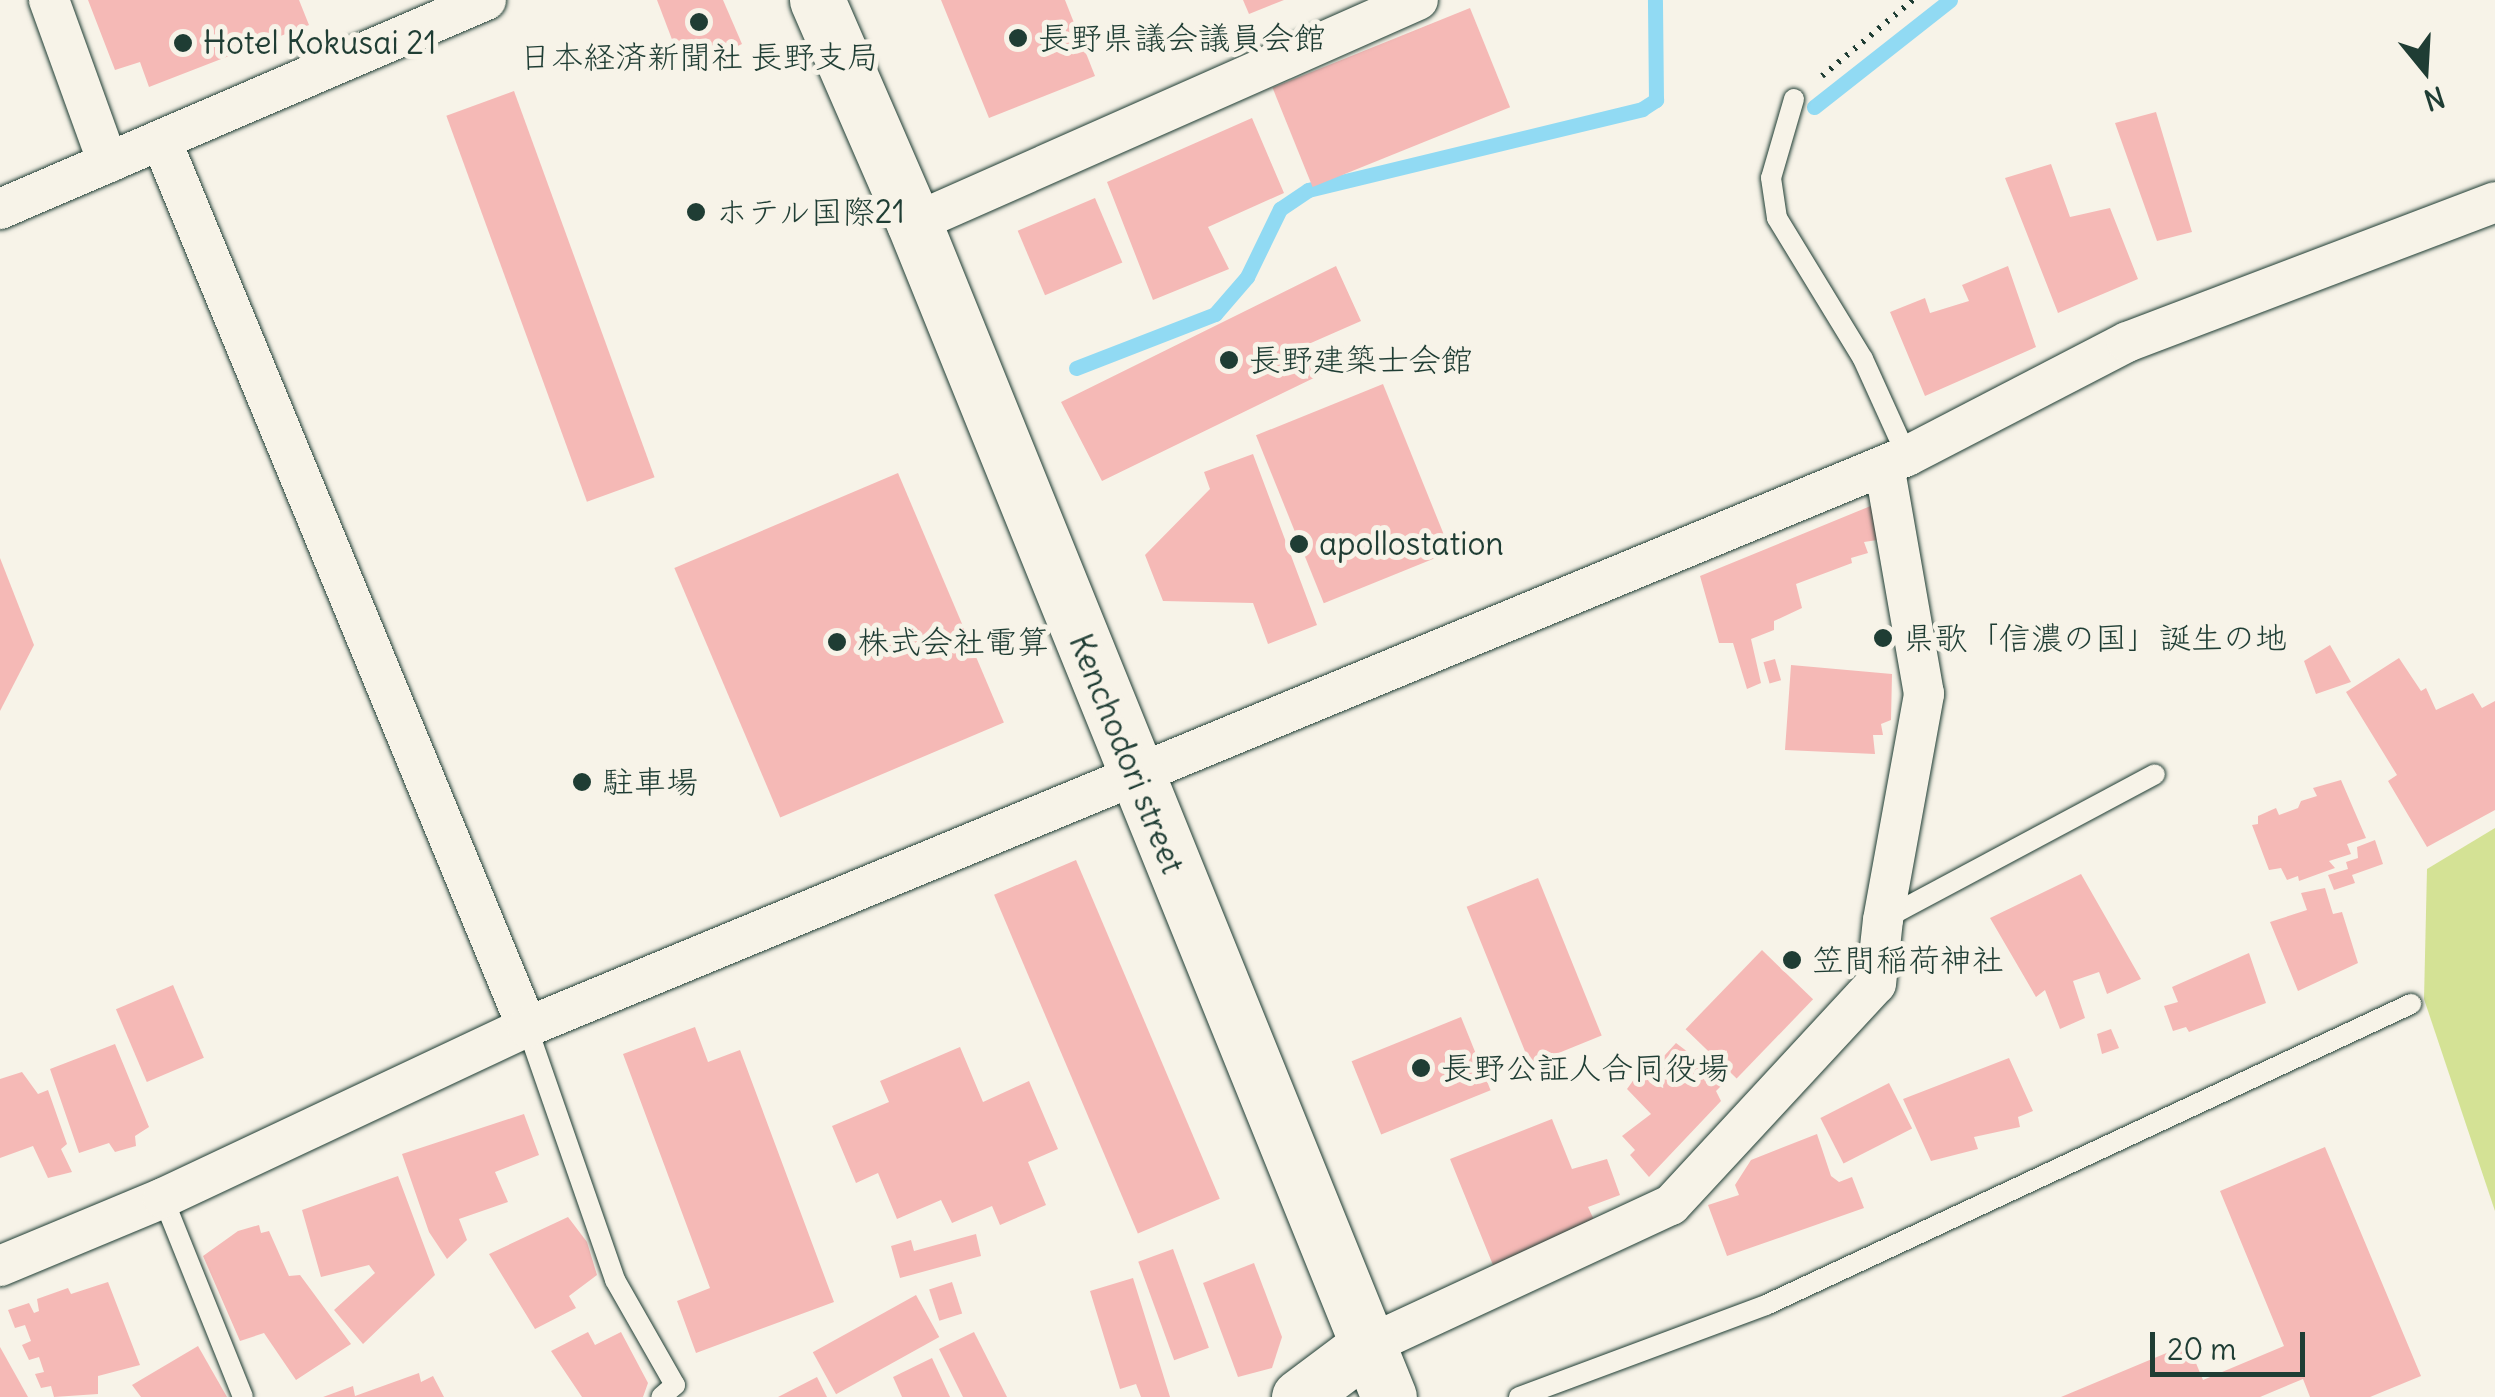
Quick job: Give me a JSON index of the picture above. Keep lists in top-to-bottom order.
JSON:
{
  "streets": {
    "main road": ["Kenchodori street"]
  },
  "places": [
    "日本経済新聞社 長野支局",
    "長野県議会議員会館",
    "Hotel Kokusai 21",
    "ホテル国際21",
    "長野建築士会館",
    "apollostation",
    "県歌「信濃の国」誕生の地",
    "株式会社電算",
    "駐車場",
    "笠間稲荷神社",
    "長野公証人合同役場"
  ],
  "scale_bar": "20 m",
  "north": "bottom"
}
